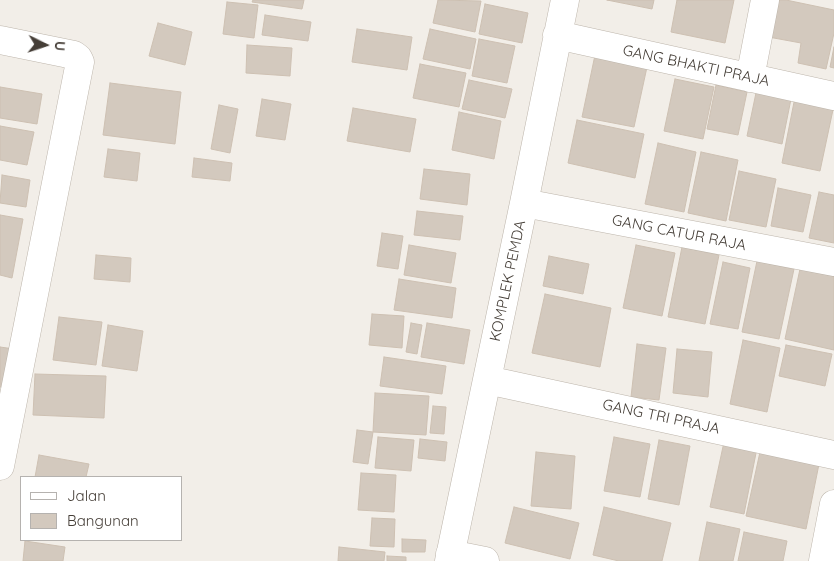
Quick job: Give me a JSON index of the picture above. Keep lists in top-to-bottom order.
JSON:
{
  "streets": {
    "street": [
      "GANG BHAKTI PRAJA",
      "GANG CATUR RAJA",
      "KOMPLEK PEMDA",
      "GANG TRI PRAJA"
    ]
  },
  "crossings": [
    ["GANG BHAKTI PRAJA", "KOMPLEK PEMDA"],
    ["GANG CATUR RAJA", "KOMPLEK PEMDA"],
    ["KOMPLEK PEMDA", "GANG TRI PRAJA"]
  ],
  "legend": ["Jalan", "Bangunan"],
  "north": "right"
}
